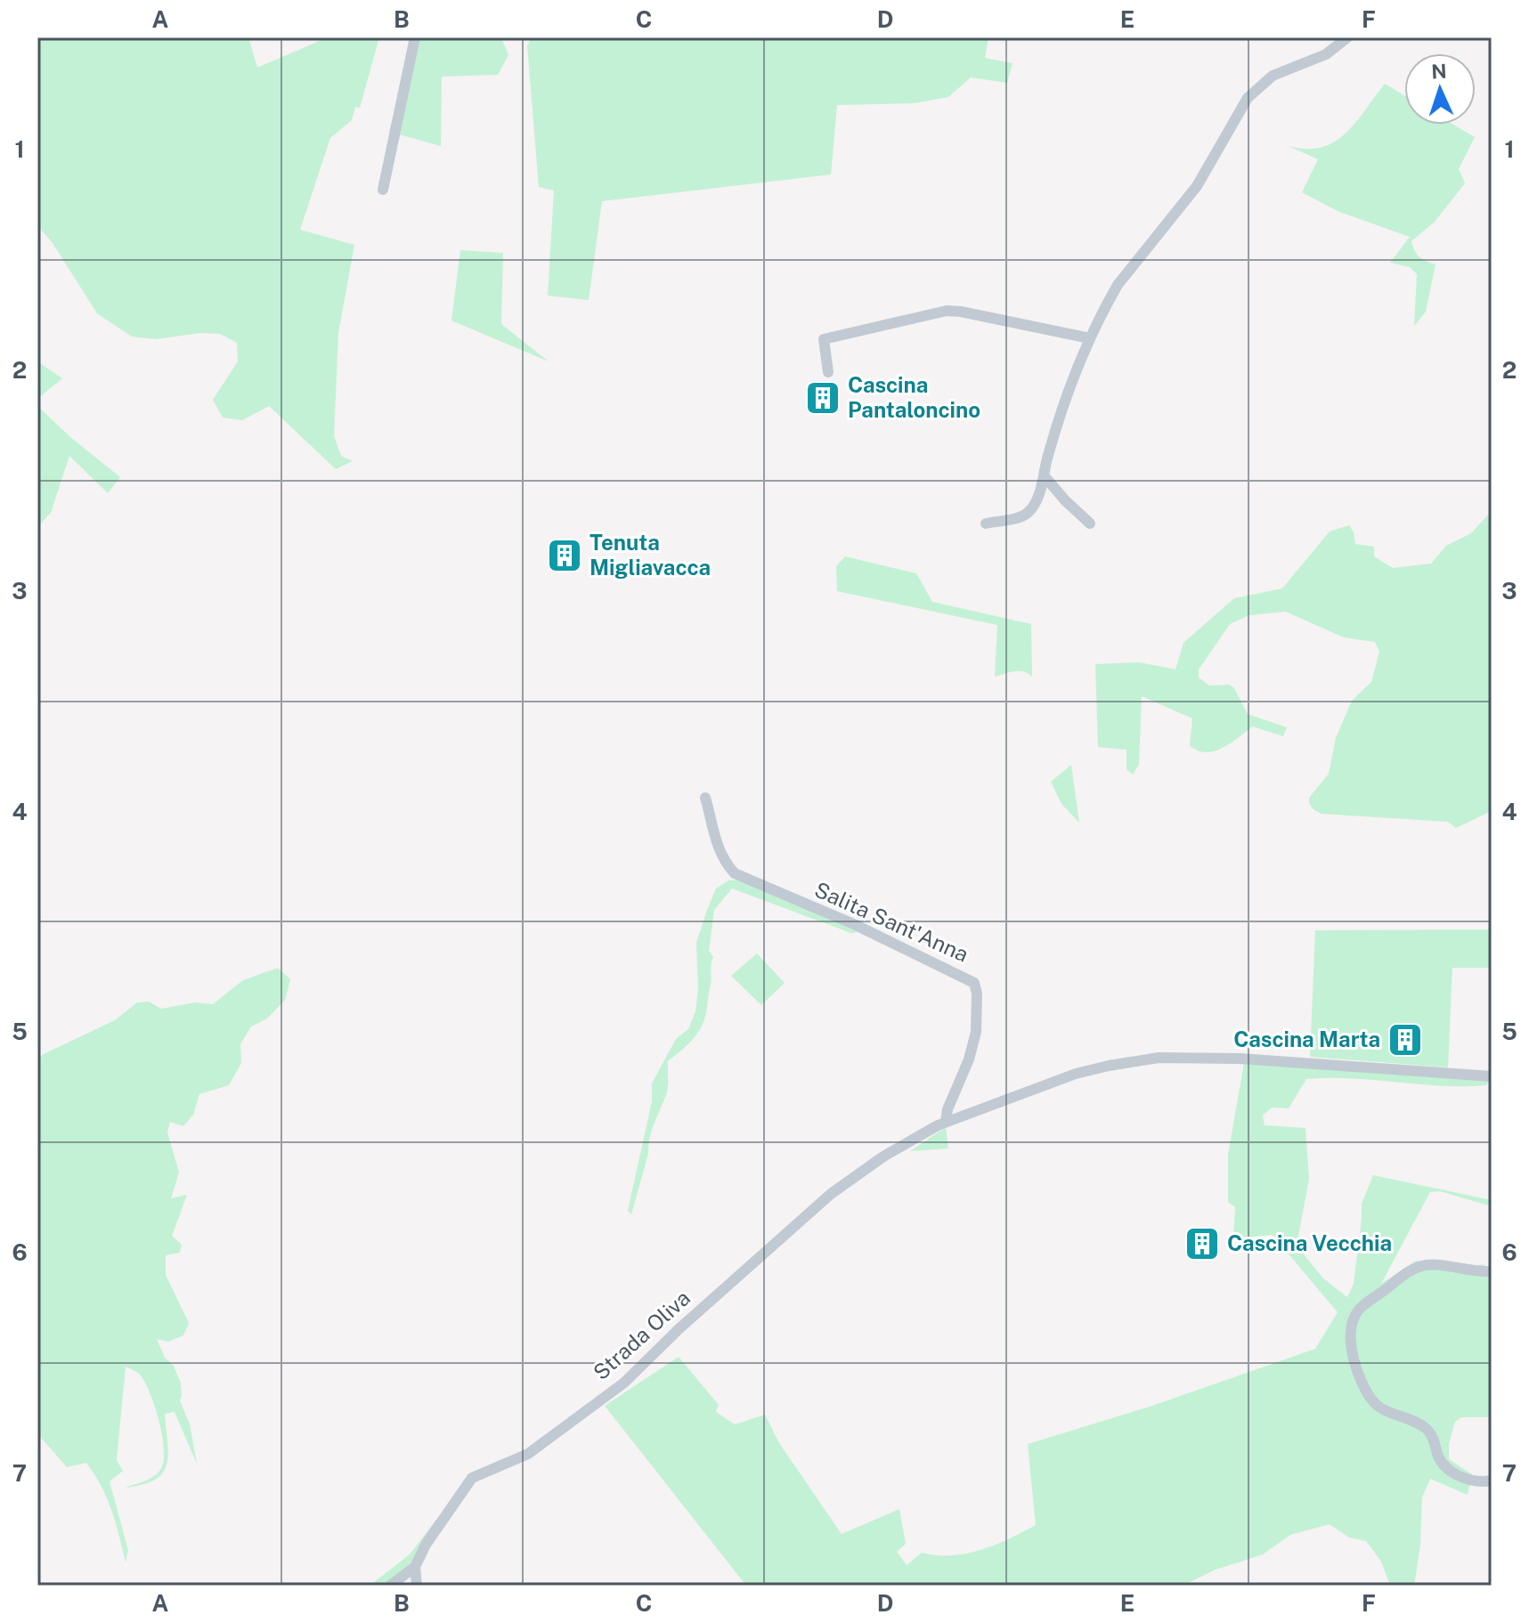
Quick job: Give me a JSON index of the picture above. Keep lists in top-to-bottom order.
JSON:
{
  "streets": {
    "street": ["Salita Sant'Anna", "Strada Oliva"]
  },
  "crossings": [
    ["Salita Sant'Anna", "Strada Oliva"]
  ],
  "places": {
    "building": [
      "Cascina Pantaloncino",
      "Tenuta Migliavacca",
      "Cascina Marta",
      "Cascina Vecchia"
    ]
  },
  "north": "top",
  "grid": {
    "columns": [
      "A",
      "B",
      "C",
      "D",
      "E",
      "F"
    ],
    "rows": [
      "1",
      "2",
      "3",
      "4",
      "5",
      "6",
      "7"
    ]
  }
}
